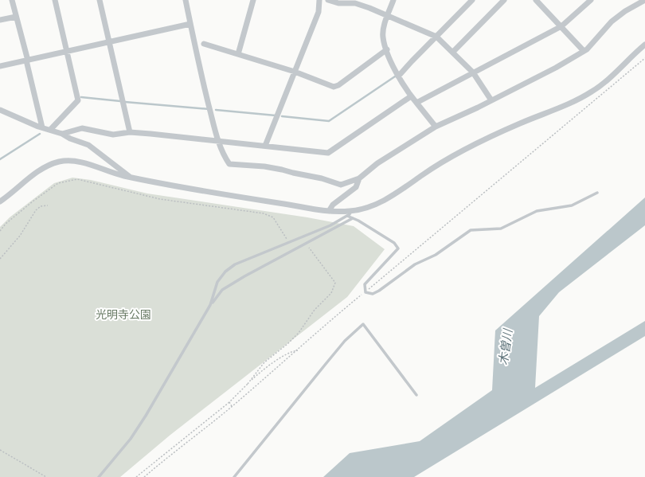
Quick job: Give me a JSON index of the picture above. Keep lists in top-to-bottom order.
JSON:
{
  "water": ["木曽川"],
  "parks": ["光明寺公園"]
}
